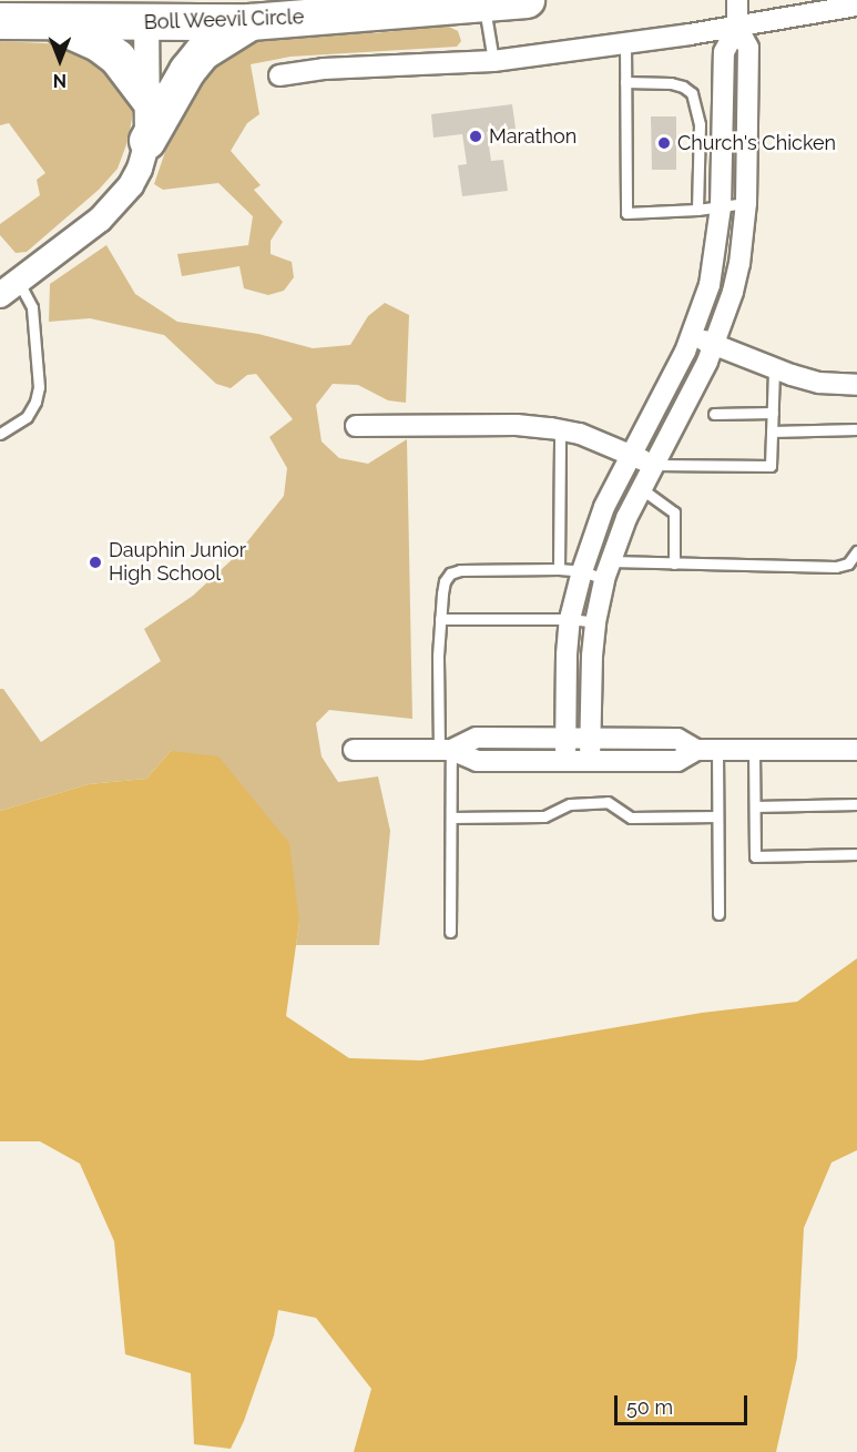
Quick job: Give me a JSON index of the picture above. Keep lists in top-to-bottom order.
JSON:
{
  "streets": {
    "highway": ["Boll Weevil Circle"]
  },
  "places": ["Marathon", "Church's Chicken", "Dauphin Junior High School"],
  "scale_bar": "50 m",
  "north": "bottom"
}
